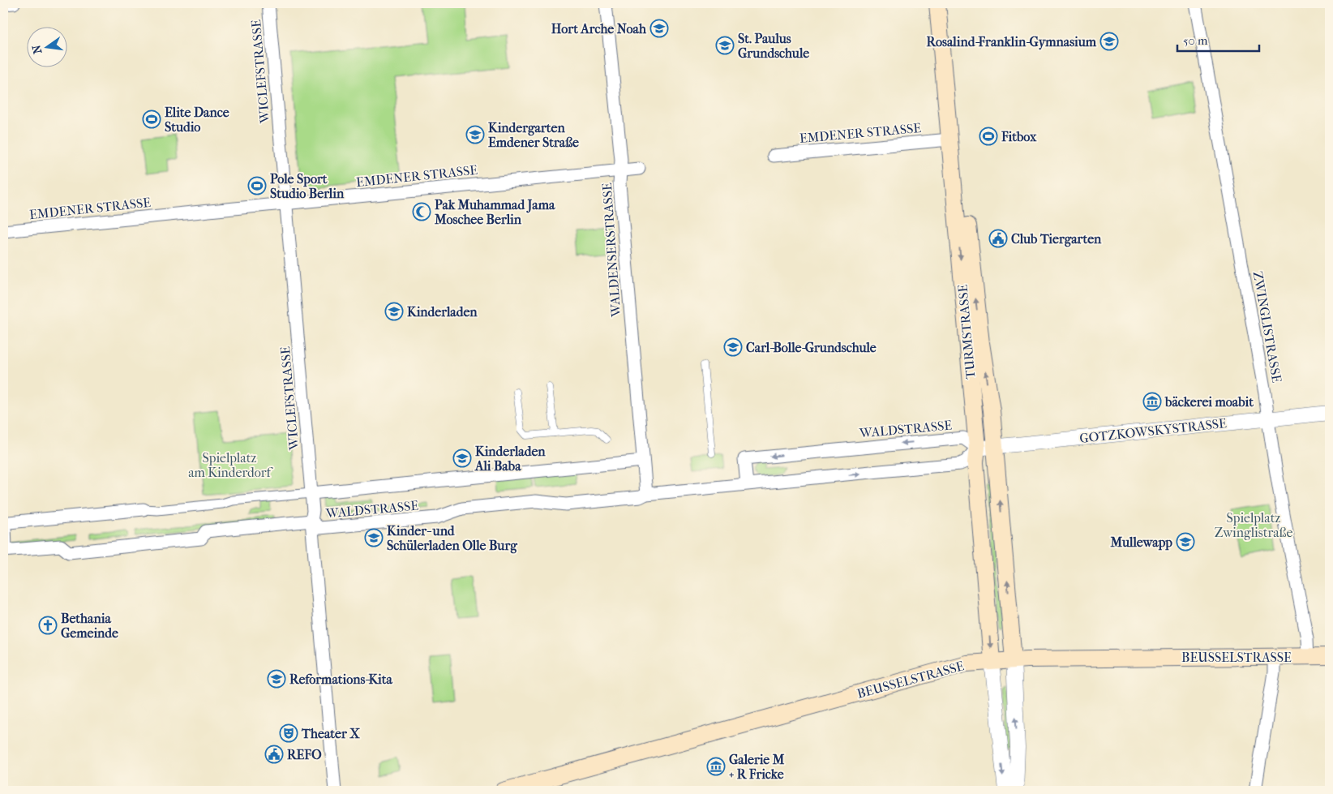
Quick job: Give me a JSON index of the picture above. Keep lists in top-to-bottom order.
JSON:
{
  "streets": {
    "main road": ["TURMSTRASSE", "BEUSSELSTRASSE"],
    "street": [
      "WICLEFSTRASSE",
      "EMDENER STRASSE",
      "WALDENSERSTRASSE",
      "ZWINGLISTRASSE",
      "WALDSTRASSE",
      "GOTZKOWSKYSTRASSE"
    ]
  },
  "crossings": [
    ["WICLEFSTRASSE", "EMDENER STRASSE"],
    ["WICLEFSTRASSE", "WALDSTRASSE"],
    ["EMDENER STRASSE", "WALDENSERSTRASSE"],
    ["EMDENER STRASSE", "TURMSTRASSE"],
    ["WALDENSERSTRASSE", "WALDSTRASSE"],
    ["ZWINGLISTRASSE", "GOTZKOWSKYSTRASSE"],
    ["ZWINGLISTRASSE", "BEUSSELSTRASSE"],
    ["TURMSTRASSE", "WALDSTRASSE"],
    ["TURMSTRASSE", "GOTZKOWSKYSTRASSE"],
    ["TURMSTRASSE", "BEUSSELSTRASSE"],
    ["WALDSTRASSE", "GOTZKOWSKYSTRASSE"]
  ],
  "parks": ["Spielplatz am Kinderdorf", "Spielplatz Zwinglistraße"],
  "places": {
    "school or university": [
      "Hort Arche Noah",
      "Rosalind-Franklin-Gymnasium",
      "St. Paulus Grundschule",
      "Kindergarten Emdener Straße",
      "Kinderladen",
      "Carl-Bolle-Grundschule",
      "Kinderladen Ali Baba",
      "Kinder- und Schülerladen Olle Burg",
      "Mullewapp",
      "Reformations-Kita"
    ],
    "sports": ["Elite Dance Studio", "Fitbox", "Pole Sport Studio Berlin"],
    "mosque": ["Pak Muhammad Jama Moschee Berlin"],
    "public building": ["Club Tiergarten", "REFO"],
    "museum": ["bäckerei moabit", "Galerie M + R Fricke"],
    "church": ["Bethania Gemeinde"],
    "theatre": ["Theater X"]
  },
  "scale_bar": "50 m",
  "north": "left"
}
